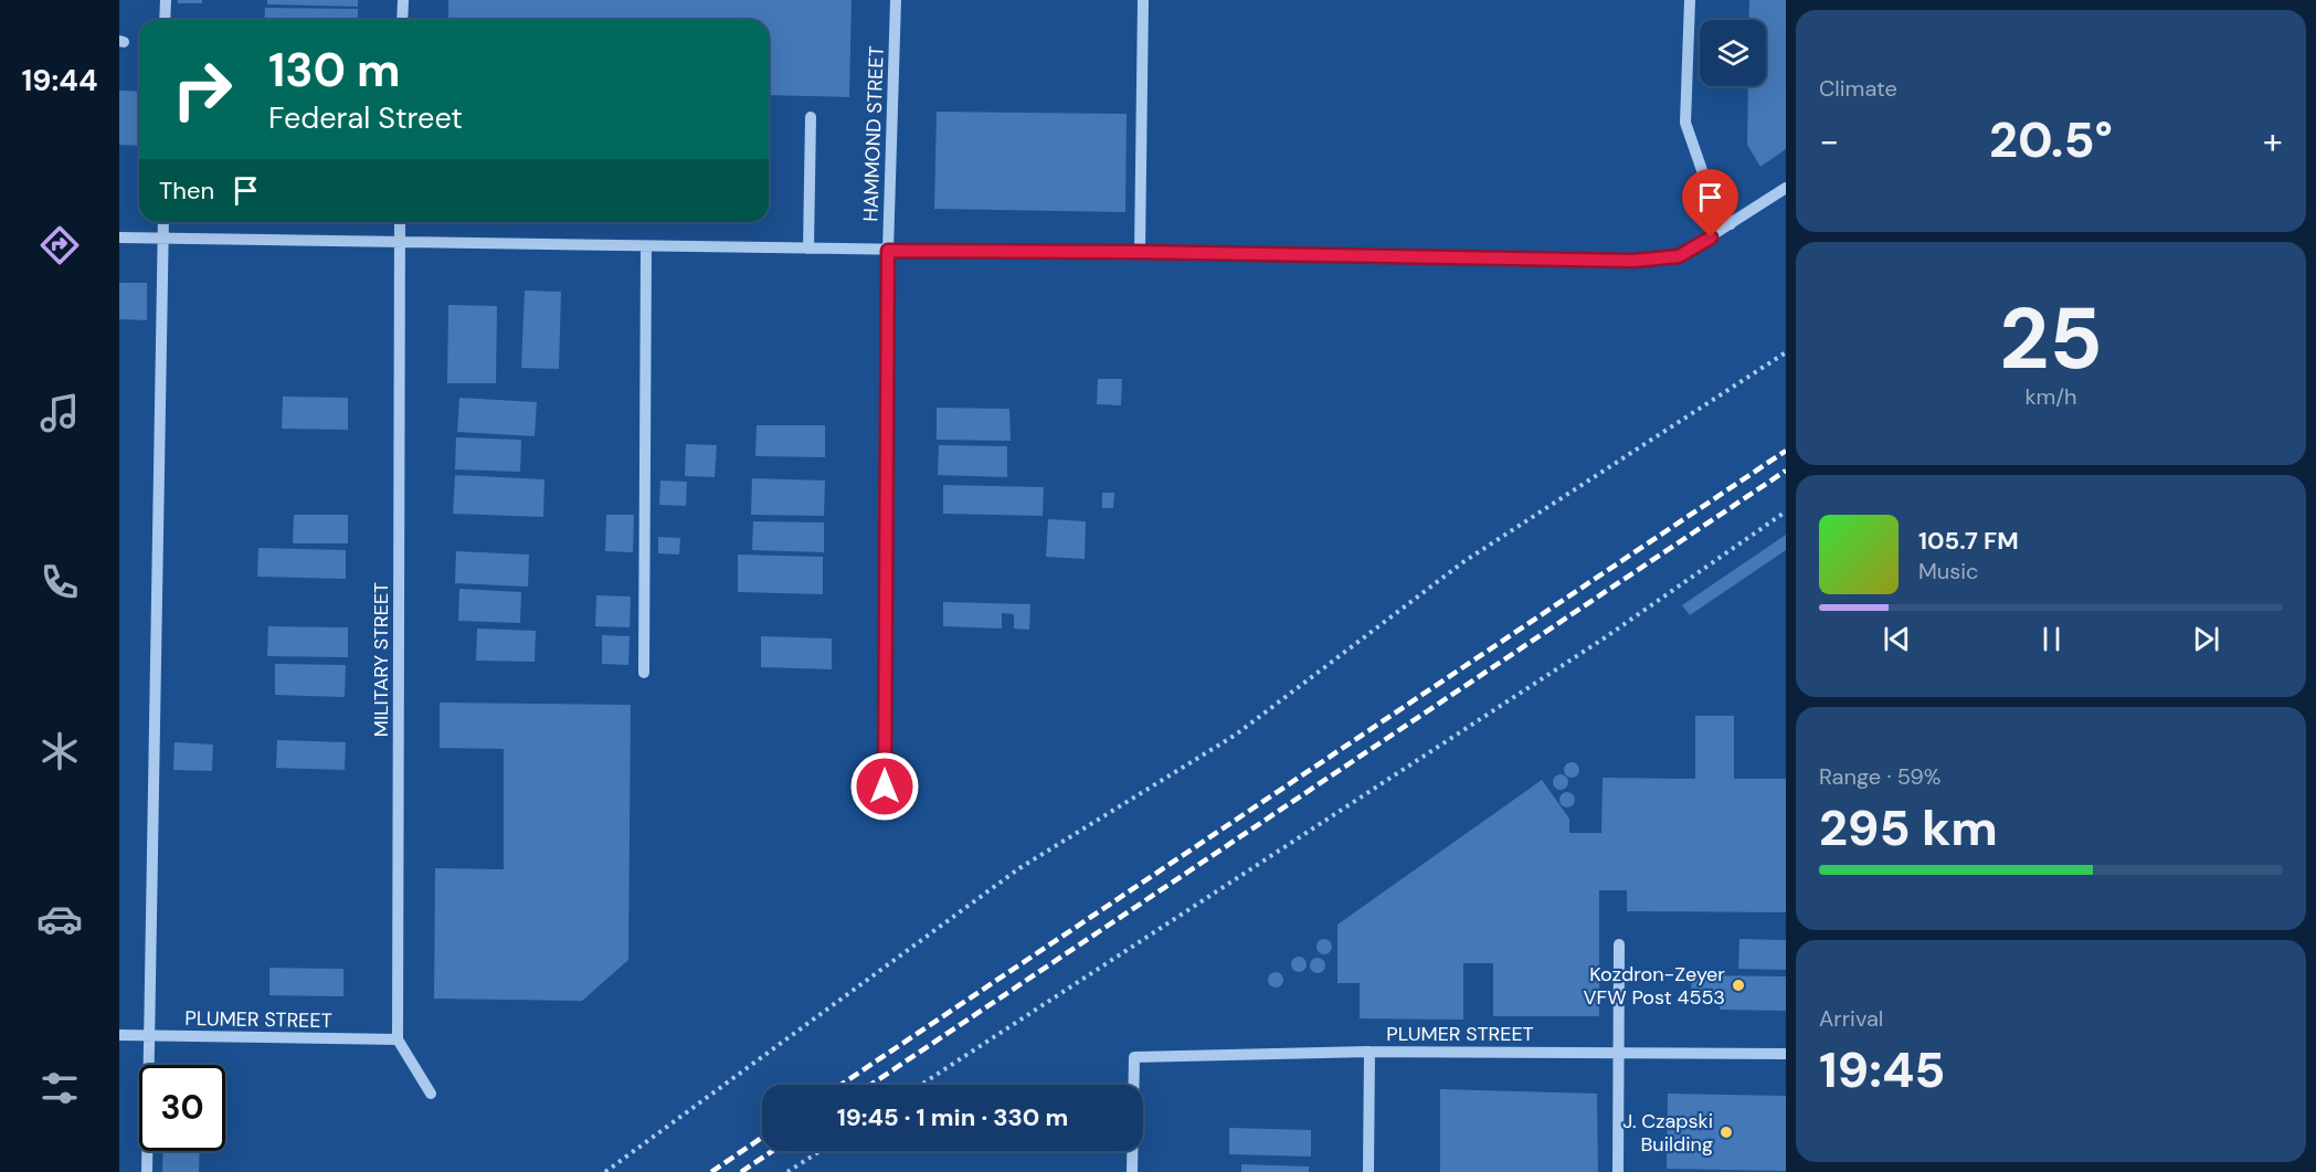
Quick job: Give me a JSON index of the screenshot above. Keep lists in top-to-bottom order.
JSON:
{
  "streets": {
    "street": ["HAMMOND STREET", "MILITARY STREET", "PLUMER STREET"]
  },
  "crossings": [
    ["MILITARY STREET", "PLUMER STREET"]
  ],
  "places": ["Kozdron-Zeyer VFW Post 4553", "J. Czapski Building"],
  "page": {
    "tabs": "19:44",
    "tile": [
      "Climate",
      ["25", "km/h"],
      ["Range · 59%", "295 km"],
      ["Arrival", "19:45"]
    ],
    "turn": ["130 m", "Federal Street"],
    "heat": ["−", "20.5°", "+"],
    "then": "Then",
    "song": ["105.7 FM", "Music"],
    "limit": "30",
    "trip": "19:45 · 1 min · 330 m"
  }
}
